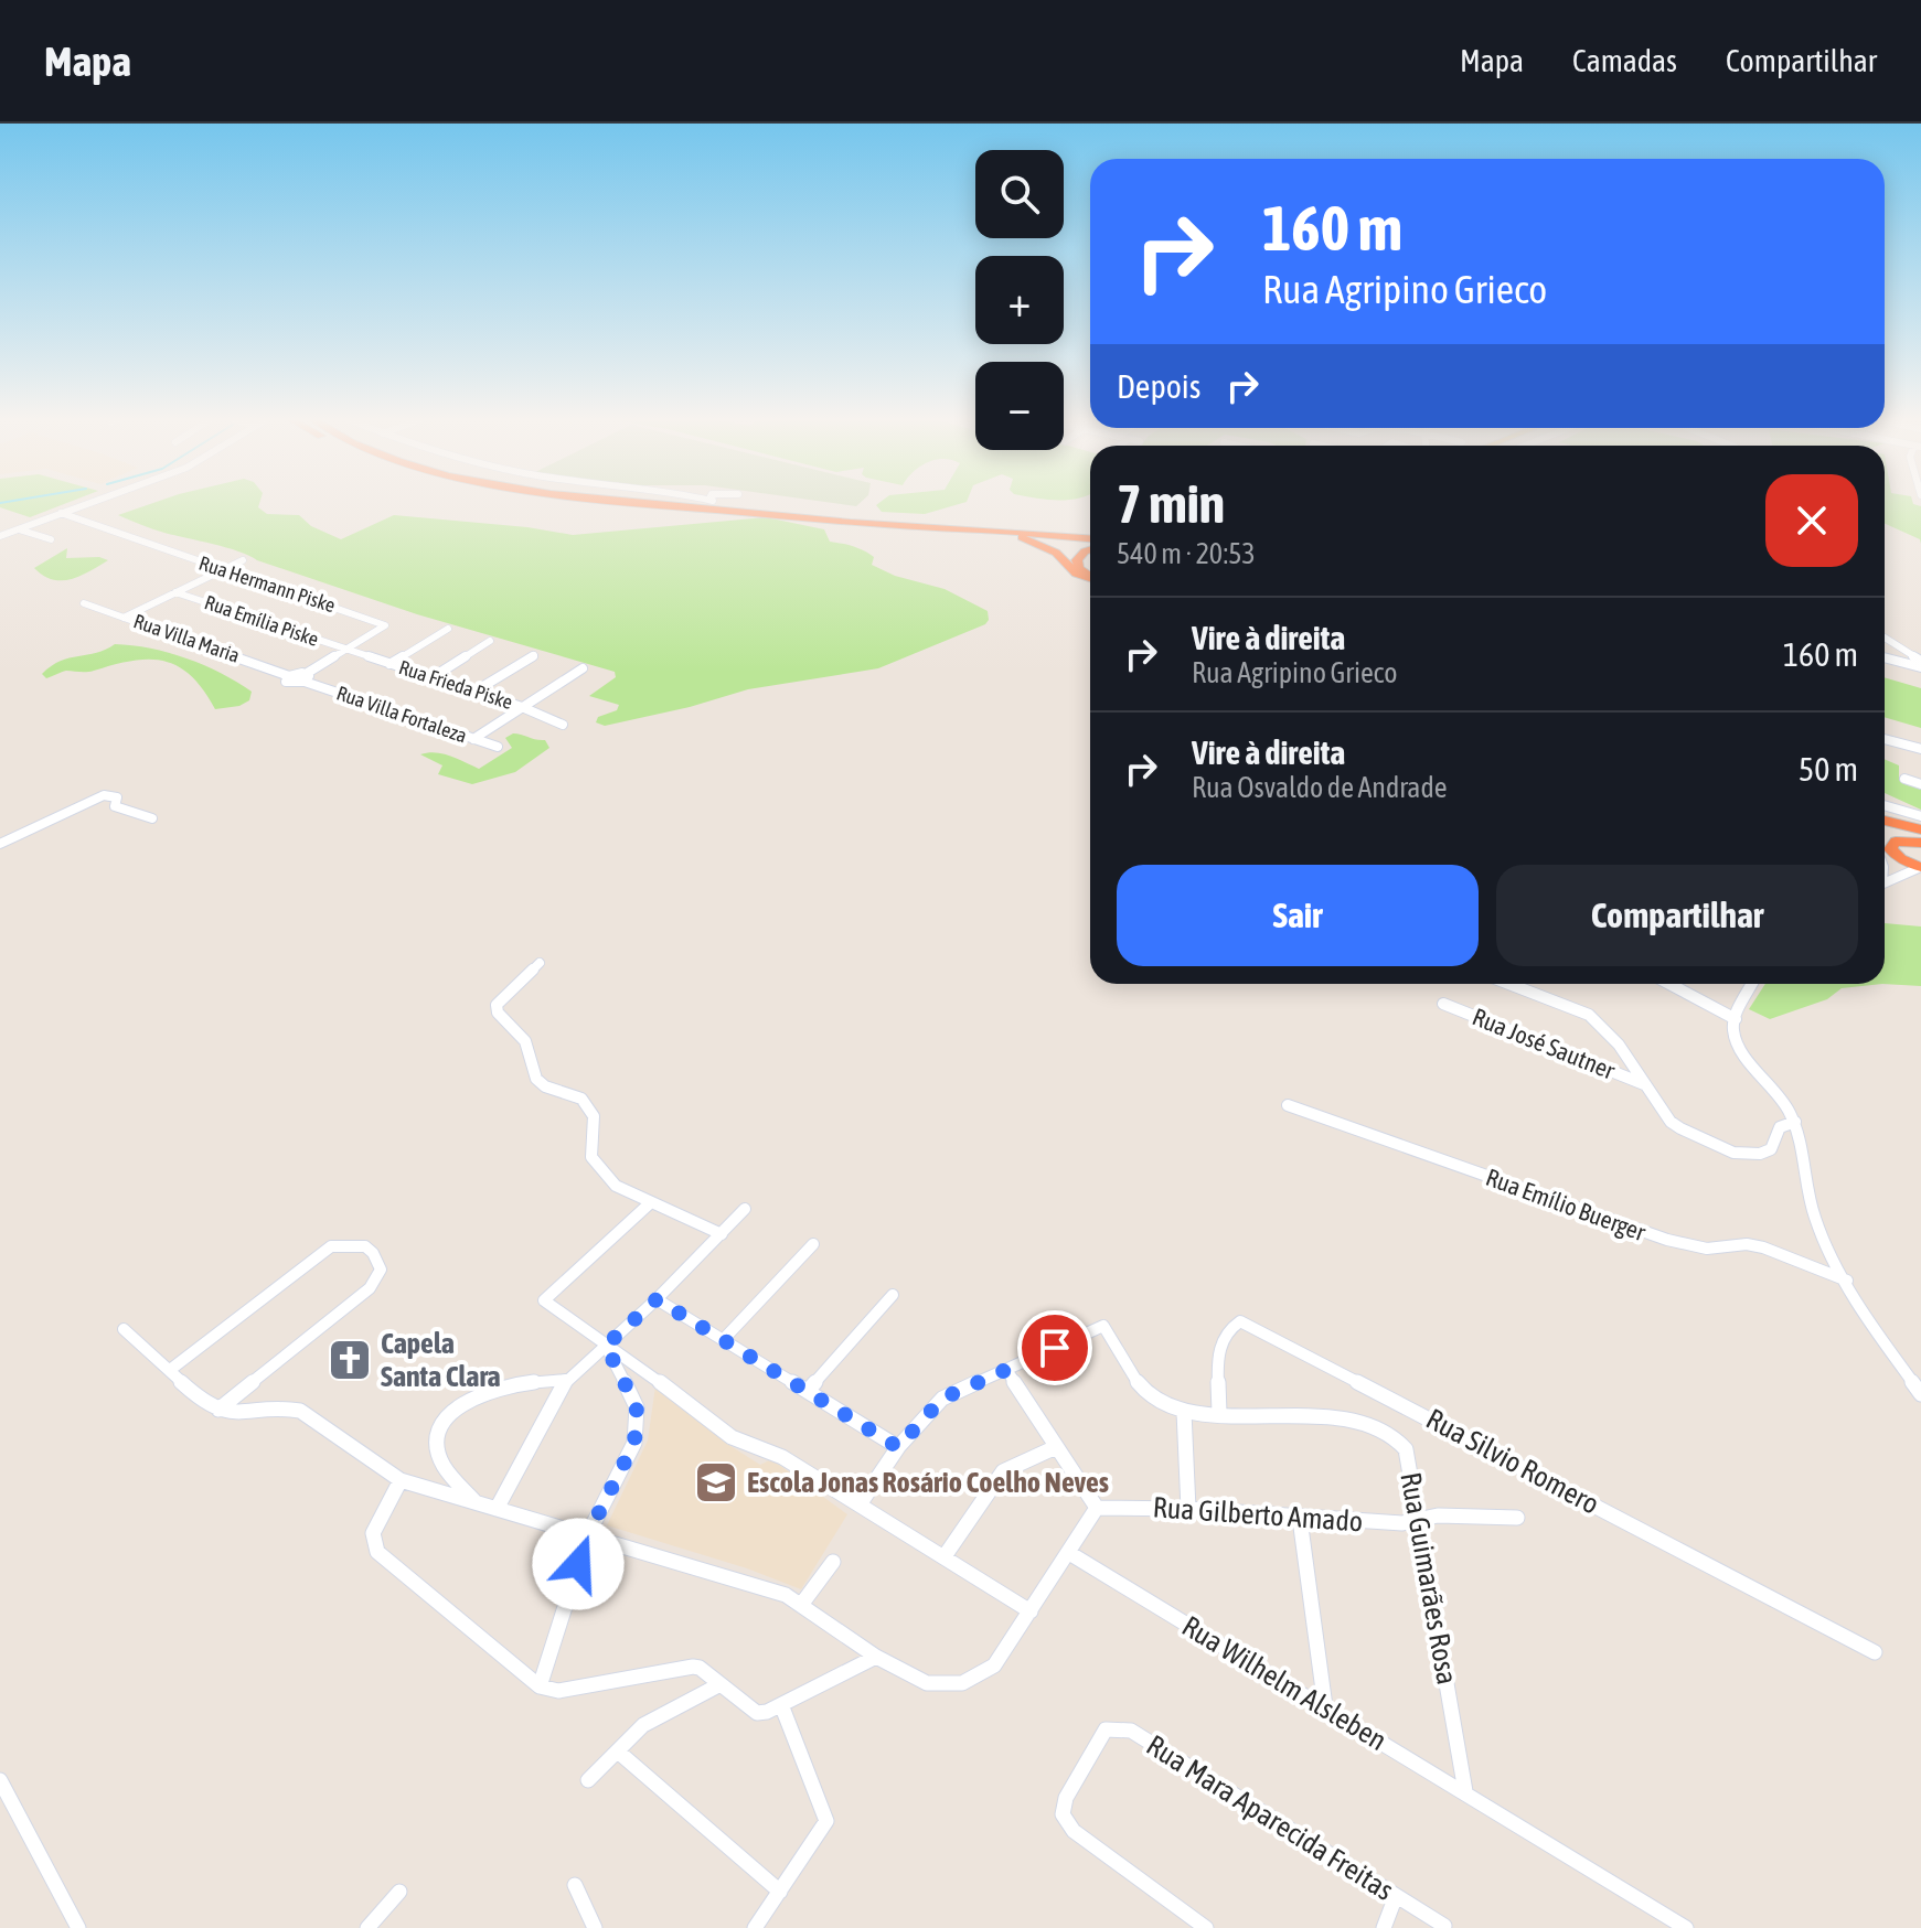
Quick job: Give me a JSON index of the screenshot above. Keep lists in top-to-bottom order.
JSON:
{
  "streets": {
    "street": [
      "Rua Hermann Piske",
      "Rua Emília Piske",
      "Rua Villa Maria",
      "Rua Frieda Piske",
      "Rua Villa Fortaleza",
      "Rua José Sautner",
      "Rua Emílio Buerger",
      "Rua Silvio Romero",
      "Rua Gilberto Amado",
      "Rua Guimarães Rosa",
      "Rua Wilhelm Alsleben",
      "Rua Mara Aparecida Freitas"
    ]
  },
  "crossings": [
    ["Rua Hermann Piske", "Rua Emília Piske"],
    ["Rua Hermann Piske", "Rua Frieda Piske"],
    ["Rua Hermann Piske", "Rua Villa Fortaleza"],
    ["Rua Emília Piske", "Rua Frieda Piske"],
    ["Rua Silvio Romero", "Rua Guimarães Rosa"],
    ["Rua Gilberto Amado", "Rua Guimarães Rosa"],
    ["Rua Guimarães Rosa", "Rua Wilhelm Alsleben"]
  ],
  "places": {
    "church": ["Capela Santa Clara"],
    "school or university": ["Escola Jonas Rosário Coelho Neves"]
  },
  "page": {
    "header": "Mapa",
    "nav": ["Mapa", "Camadas", "Compartilhar"],
    "map_buttons": ["+", "−"],
    "turn": ["160 m", "Rua Agripino Grieco"],
    "then": "Depois",
    "heading": ["7 min", "540 m · 20:53"],
    "list": [
      {
        "name": "Vire à direita",
        "note": "Rua Agripino Grieco",
        "value": "160 m"
      },
      {
        "name": "Vire à direita",
        "note": "Rua Osvaldo de Andrade",
        "value": "50 m"
      }
    ],
    "buttons": ["Sair", "Compartilhar"]
  }
}
